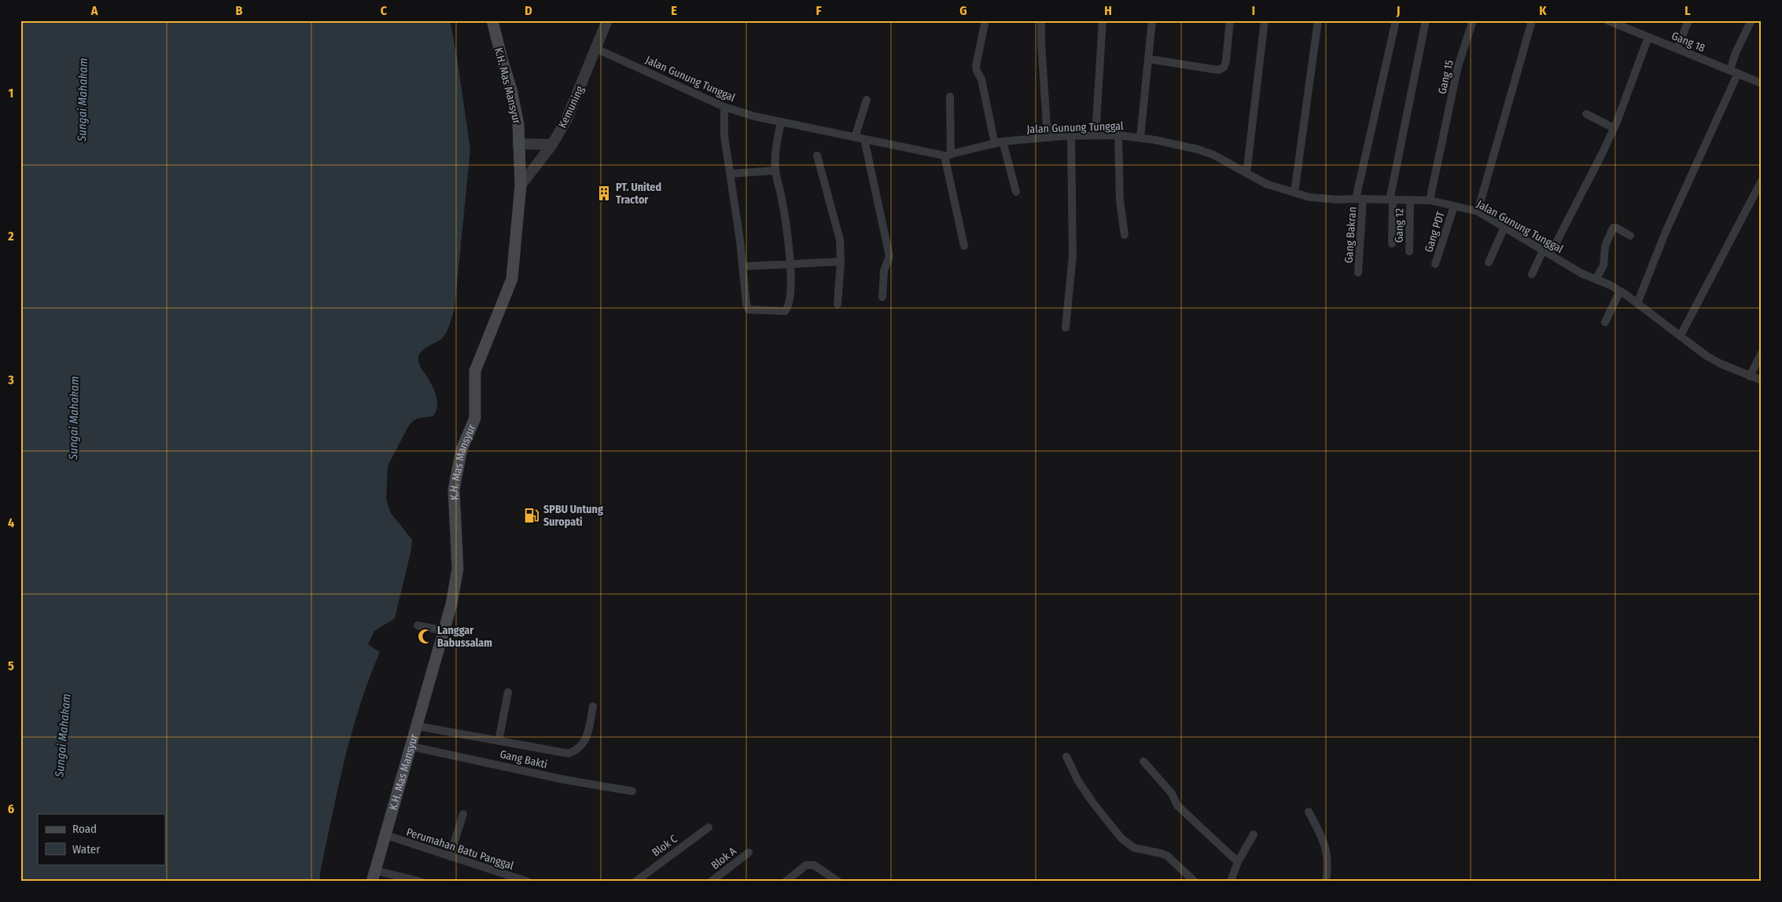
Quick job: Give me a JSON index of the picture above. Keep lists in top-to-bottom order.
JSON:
{
  "streets": {
    "main road": ["K.H. Mas Mansyur"],
    "street": [
      "Gang 18",
      "Gang 15",
      "Jalan Gunung Tunggal",
      "Kemuning",
      "Gang 12",
      "Gang PDT",
      "Gang Bakran",
      "Gang Bakti",
      "Blok C",
      "Perumahan Batu Panggal",
      "Blok A"
    ]
  },
  "crossings": [
    ["Gang 15", "Jalan Gunung Tunggal"],
    ["Jalan Gunung Tunggal", "Kemuning"],
    ["Jalan Gunung Tunggal", "Gang 12"],
    ["Jalan Gunung Tunggal", "Gang PDT"],
    ["Jalan Gunung Tunggal", "Gang Bakran"],
    ["K.H. Mas Mansyur", "Kemuning"],
    ["K.H. Mas Mansyur", "Gang Bakti"],
    ["K.H. Mas Mansyur", "Perumahan Batu Panggal"]
  ],
  "water": ["Sungai Mahakam"],
  "places": {
    "building": ["PT. United Tractor"],
    "fuel station": ["SPBU Untung Suropati"],
    "mosque": ["Langgar Babussalam"]
  },
  "legend": ["Road", "Water"],
  "grid": {
    "columns": [
      "A",
      "B",
      "C",
      "D",
      "E",
      "F",
      "G",
      "H",
      "I",
      "J",
      "K",
      "L"
    ],
    "rows": [
      "1",
      "2",
      "3",
      "4",
      "5",
      "6"
    ]
  }
}
